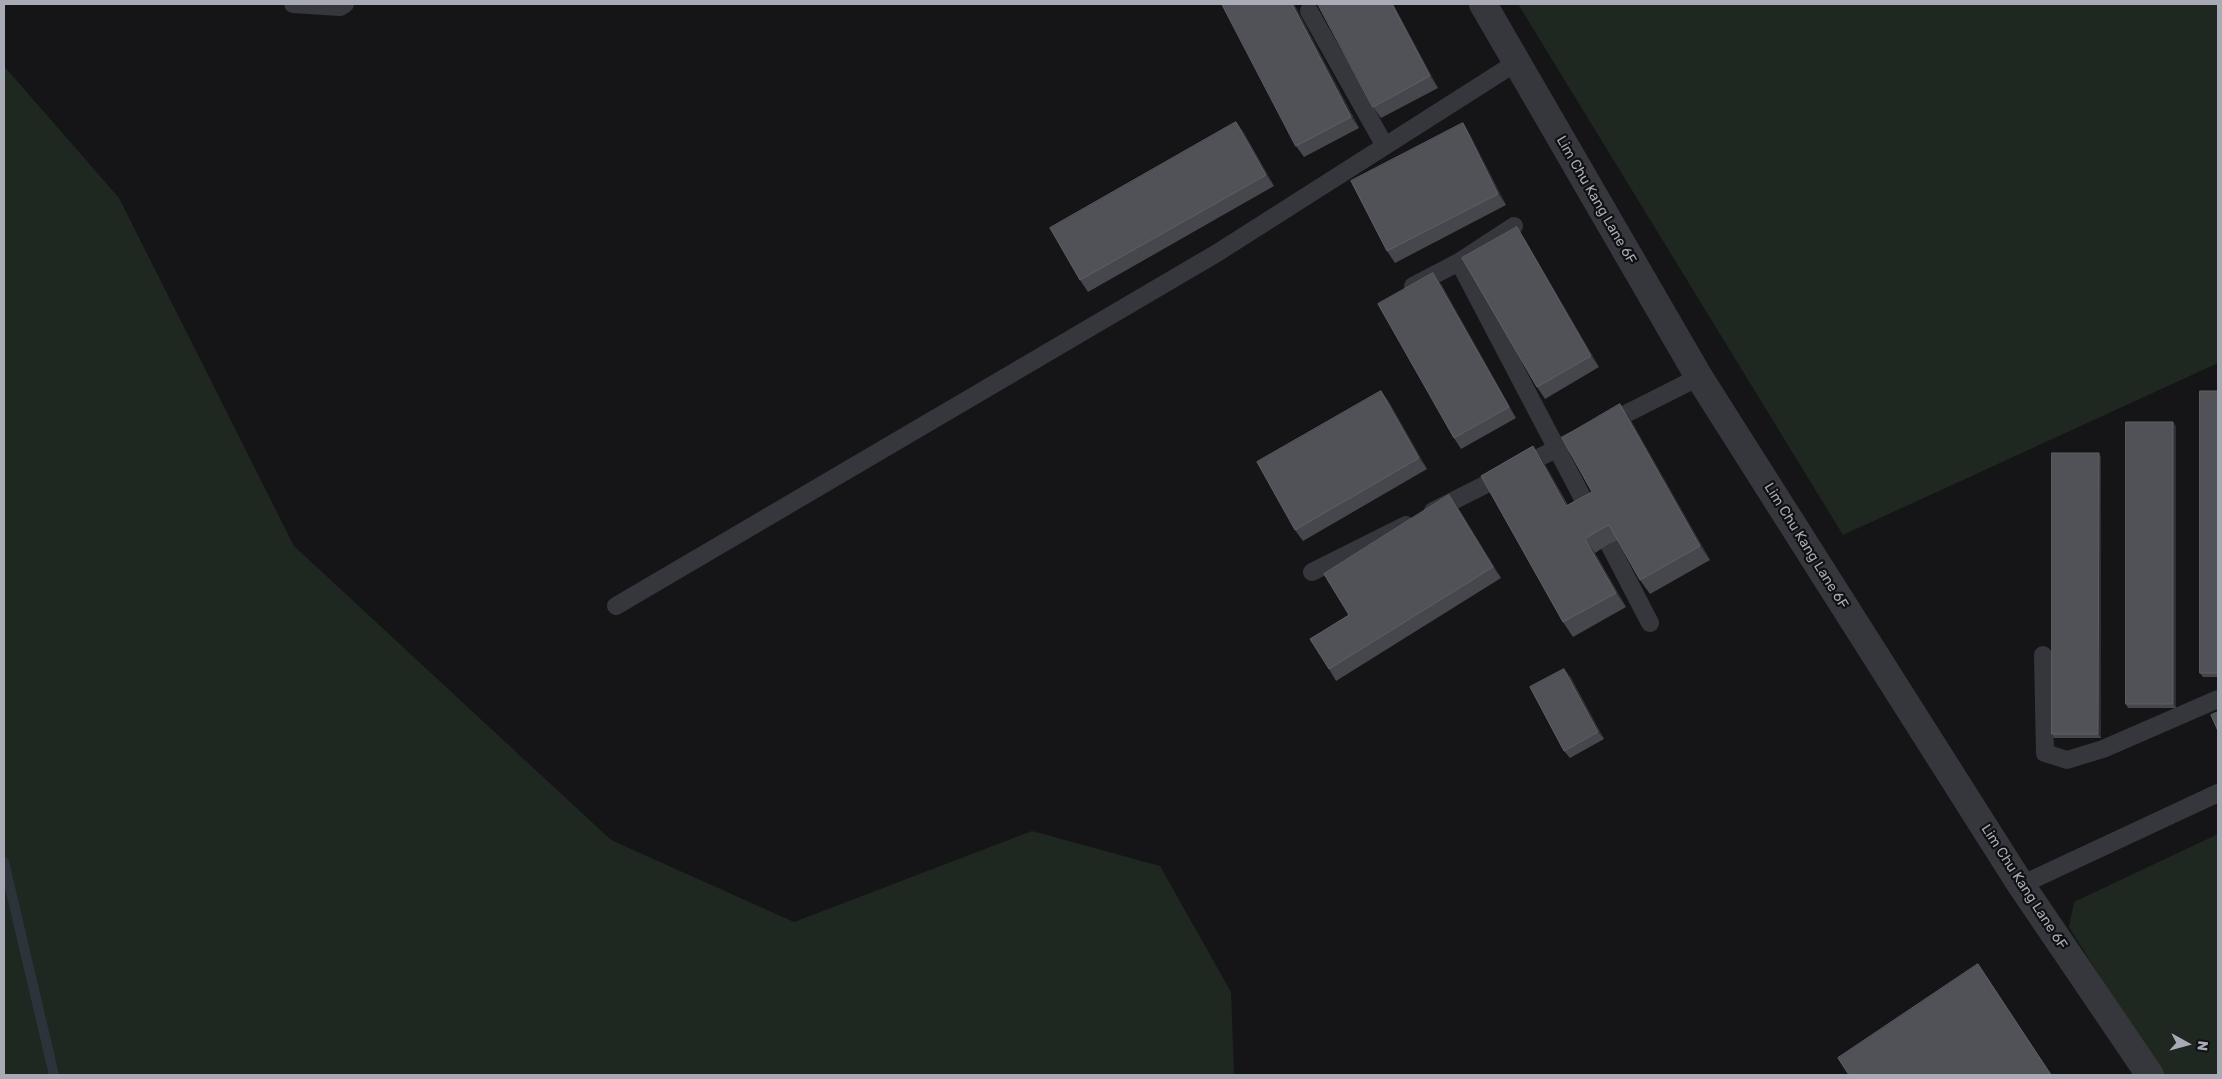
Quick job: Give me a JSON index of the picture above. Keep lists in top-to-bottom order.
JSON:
{
  "streets": {
    "street": ["Lim Chu Kang Lane 6F"]
  },
  "north": "right"
}
